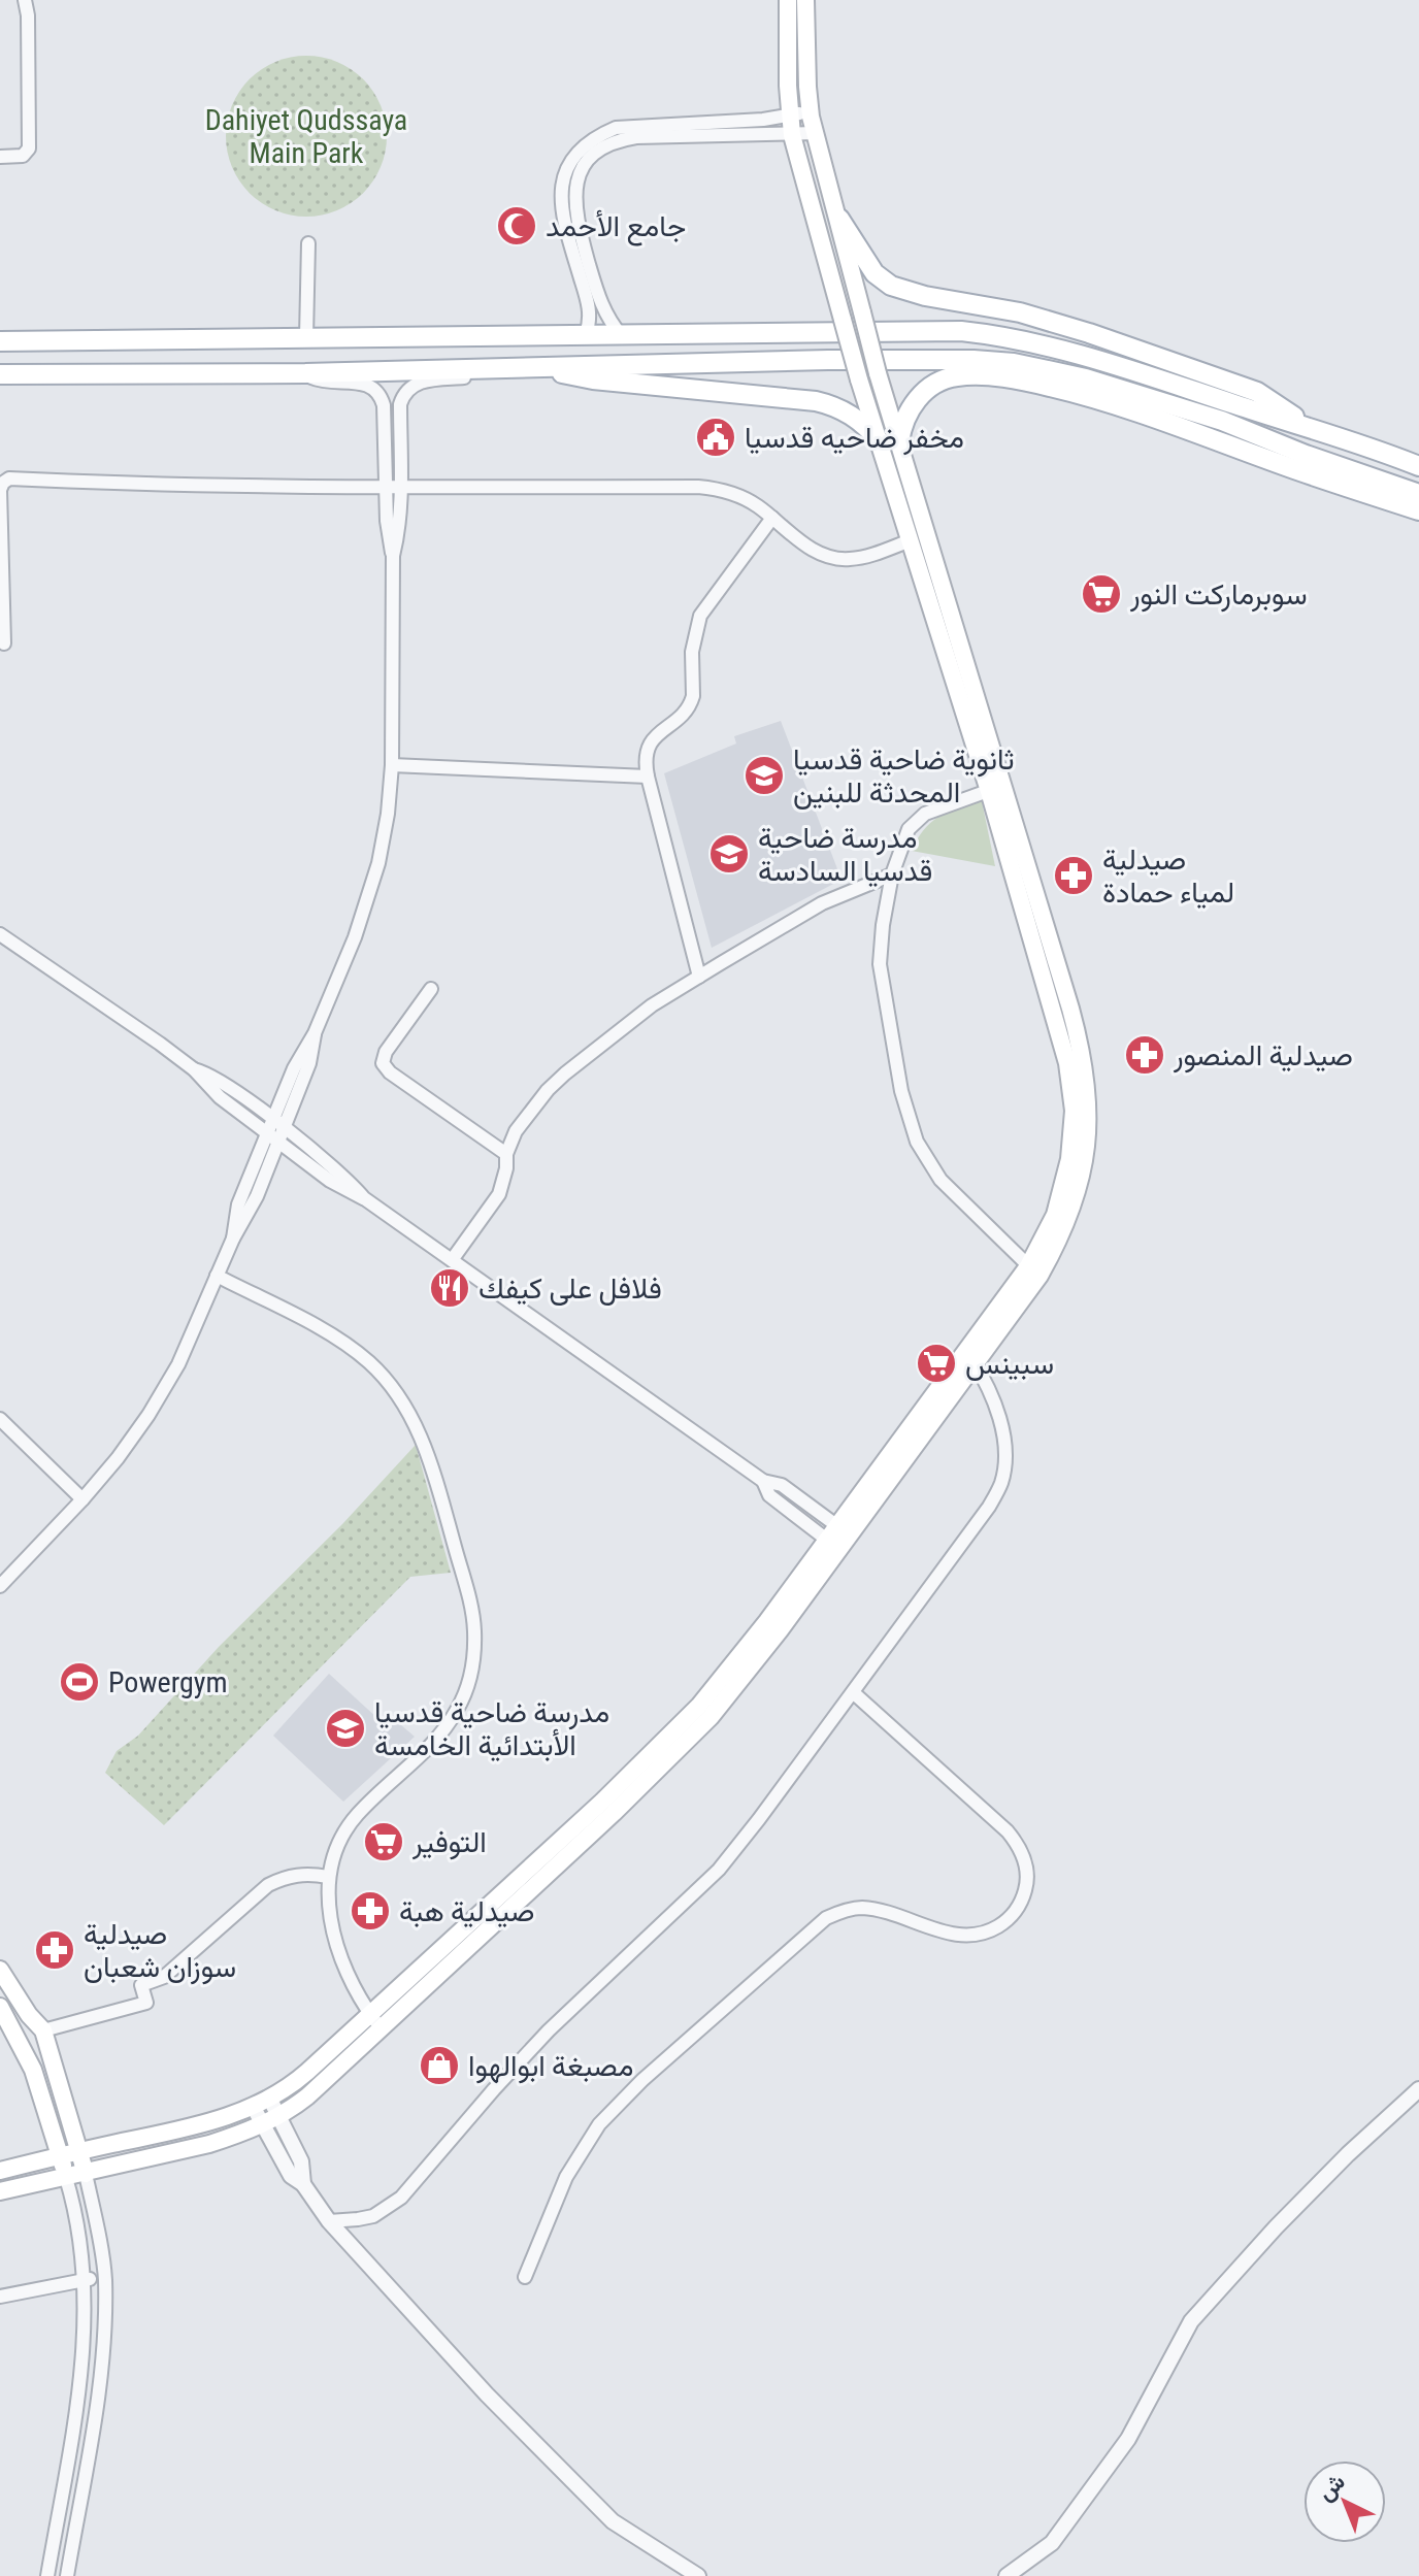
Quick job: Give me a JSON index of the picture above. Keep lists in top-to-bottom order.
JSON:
{
  "parks": ["Dahiyet Qudssaya Main Park"],
  "places": {
    "mosque": ["جامع الأحمد"],
    "public building": ["مخفر ضاحيه قدسيا"],
    "supermarket": ["سوبرماركت النور", "سبينس", "التوفير"],
    "school or university": ["ثانوية ضاحية قدسيا المحدثة للبنين", "مدرسة ضاحية قدسيا السادسة", "مدرسة ضاحية قدسيا الأبتدائية الخامسة"],
    "pharmacy": [
      "صيدلية لمياء حمادة",
      "صيدلية المنصور",
      "صيدلية هبة",
      "صيدلية سوزان شعبان"
    ],
    "restaurant": ["فلافل على كيفك"],
    "sports": ["Powergym"],
    "shop": ["مصبغة ابوالهوا"]
  },
  "north": "top left"
}
